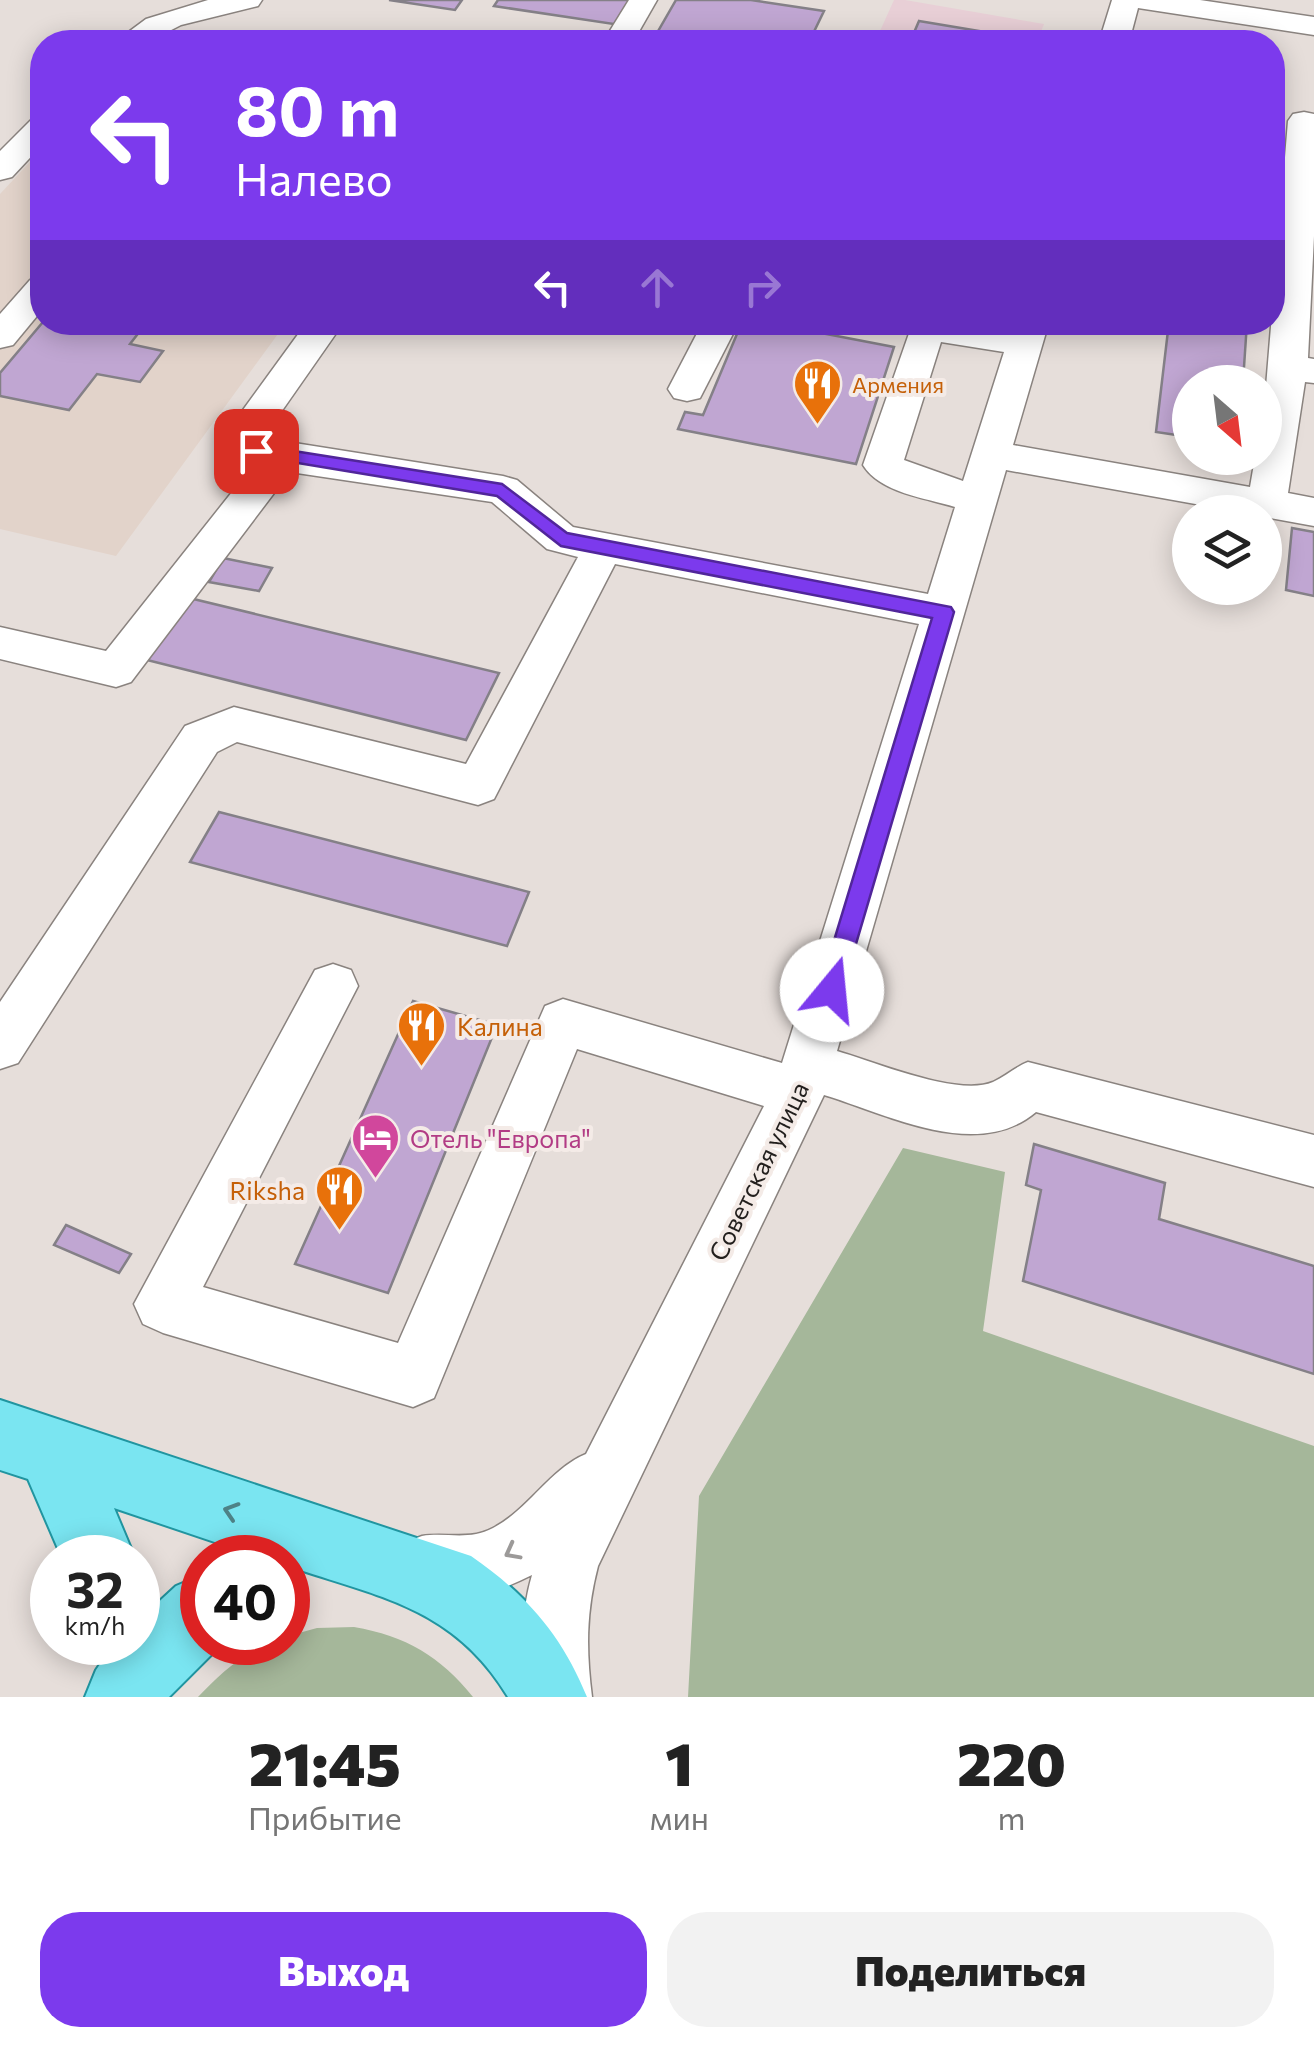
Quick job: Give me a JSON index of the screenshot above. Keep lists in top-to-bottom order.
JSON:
{
  "streets": {
    "street": ["Советская улица"]
  },
  "places": {
    "restaurant": ["Армения", "Калина", "Riksha"],
    "hotel": ["Отель \"Европа\""]
  },
  "north": "bottom right",
  "page": {
    "turn": ["80 m", "Налево"],
    "speed": "32 km/h",
    "limit": "40",
    "eta": [
      "21:45",
      "Прибытие",
      "1",
      "мин",
      "220",
      "m"
    ],
    "buttons": ["Выход", "Поделиться"]
  }
}
